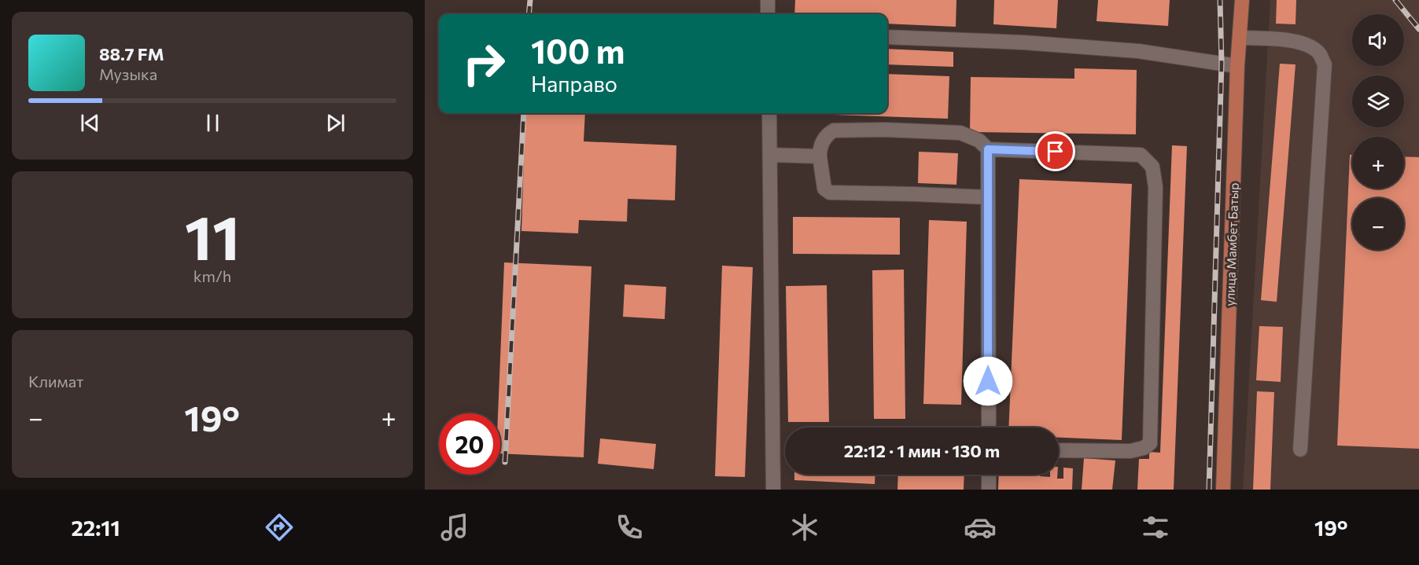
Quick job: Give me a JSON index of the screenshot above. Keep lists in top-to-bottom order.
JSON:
{
  "streets": {
    "main road": ["улица Мамбет Батыр"]
  },
  "page": {
    "map_buttons": ["+", "−"],
    "turn": ["100 m", "Направо"],
    "song": ["88.7 FM", "Музыка"],
    "tile": [
      ["11", "km/h"],
      "Климат"
    ],
    "heat": ["−", "19°", "+"],
    "limit": "20",
    "trip": "22:12 · 1 мин · 130 m",
    "tabs": ["22:11", "19°"]
  }
}
